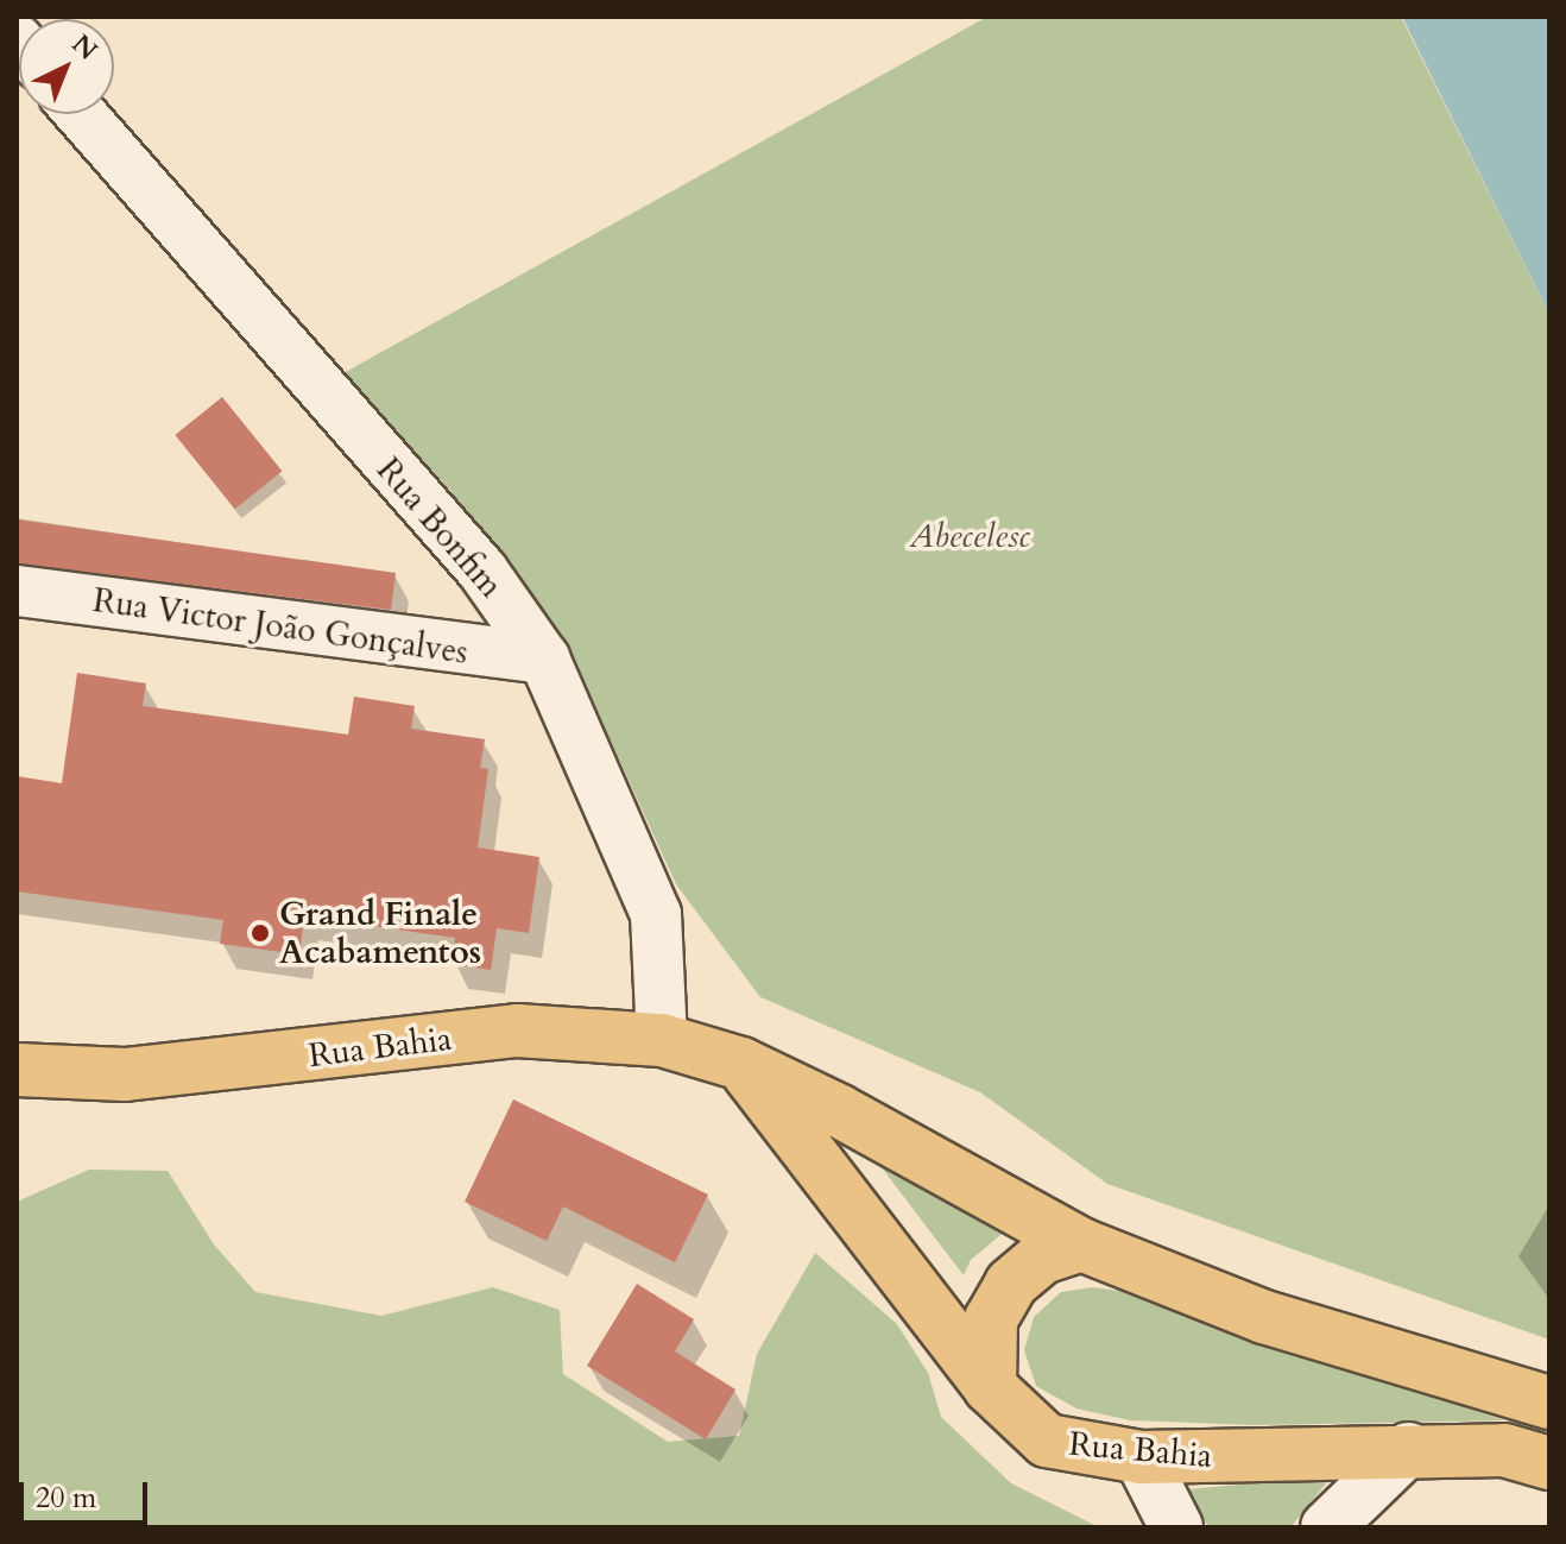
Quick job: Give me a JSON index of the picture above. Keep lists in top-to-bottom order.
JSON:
{
  "streets": {
    "main road": ["Rua Bahia"],
    "street": ["Rua Bonfim", "Rua Victor João Gonçalves"]
  },
  "crossings": [
    ["Rua Bonfim", "Rua Victor João Gonçalves"],
    ["Rua Bonfim", "Rua Bahia"]
  ],
  "parks": ["Abecelesc"],
  "places": ["Grand Finale Acabamentos"],
  "scale_bar": "20 m",
  "north": "top right"
}
